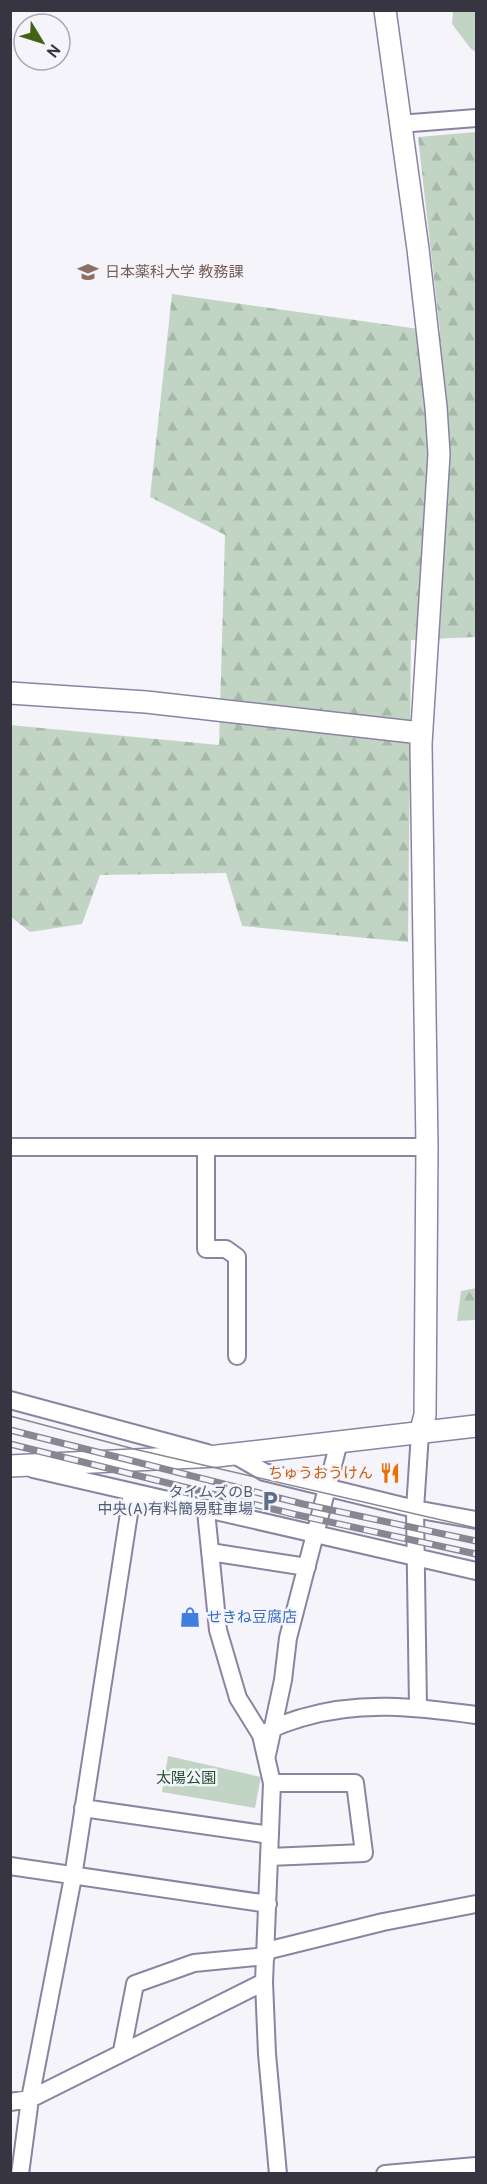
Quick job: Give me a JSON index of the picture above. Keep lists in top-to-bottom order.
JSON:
{
  "parks": ["太陽公園"],
  "places": {
    "school or university": ["日本薬科大学 教務課"],
    "restaurant": ["ちゅうおうけん"],
    "parking": ["タイムズのB 中央(A)有料簡易駐車場"],
    "shop": ["せきね豆腐店"]
  },
  "north": "bottom right"
}
